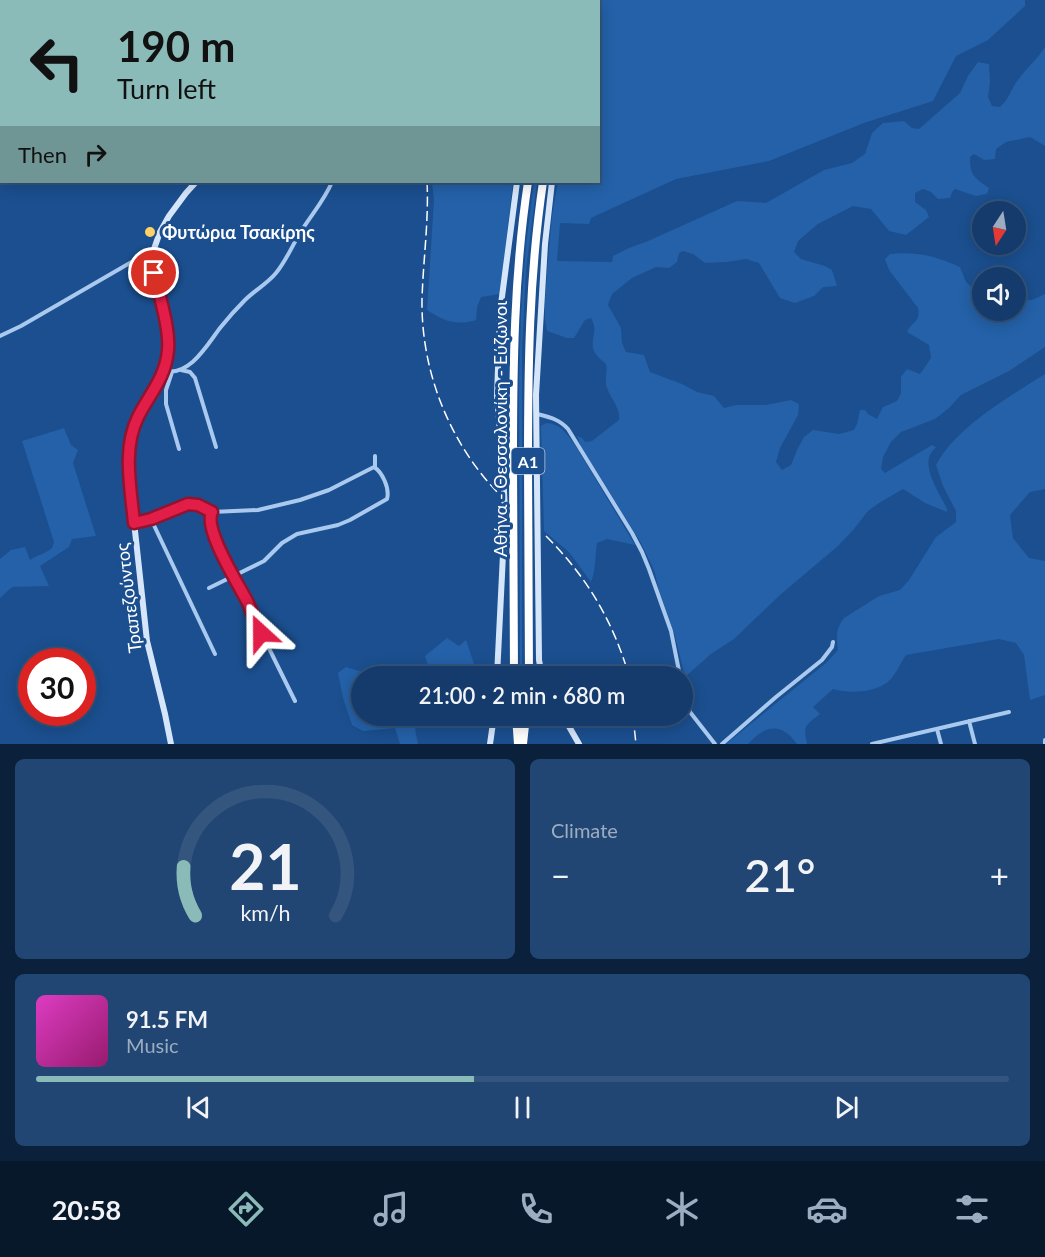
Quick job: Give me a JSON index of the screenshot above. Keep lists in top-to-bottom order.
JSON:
{
  "streets": {
    "highway": ["Αθήνα - Θεσσαλονίκη - Εύζωνοι", "Α1"],
    "main road": ["Τραπεζούντος"]
  },
  "places": ["Φυτώρια Τσακίρης"],
  "north": "bottom",
  "page": {
    "turn": ["190 m", "Turn left"],
    "then": "Then",
    "limit": "30",
    "trip": "21:00 · 2 min · 680 m",
    "tile": "Climate",
    "heat": ["−", "21°", "+"],
    "song": ["91.5 FM", "Music"],
    "tabs": "20:58",
    "gauge": ["21", "km/h"]
  }
}
